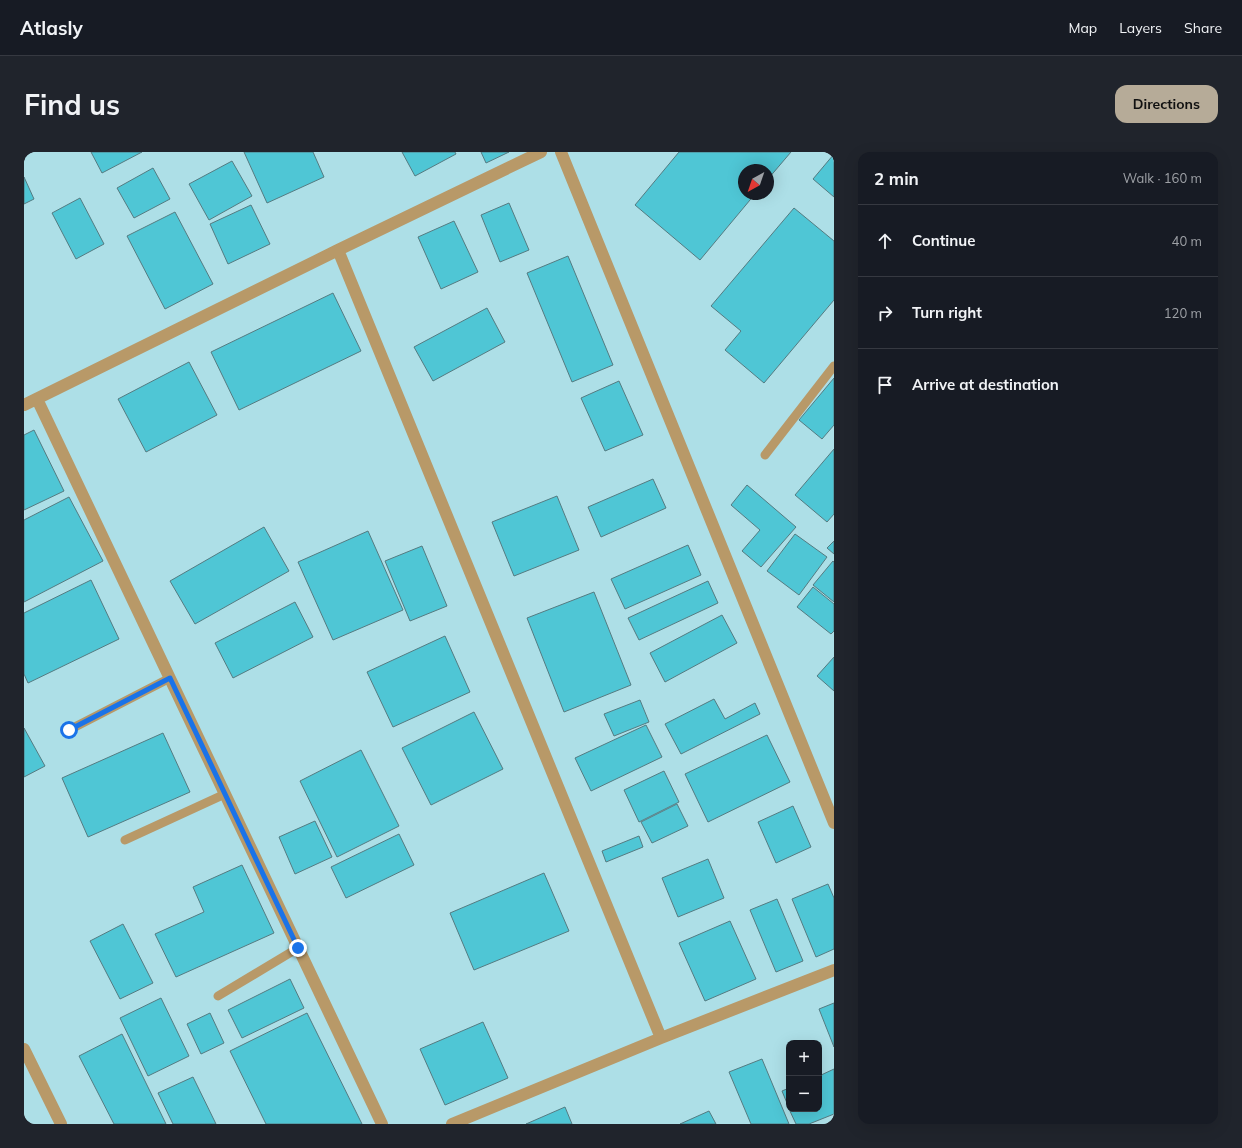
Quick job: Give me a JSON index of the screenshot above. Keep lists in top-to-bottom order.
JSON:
{
  "north": "bottom left",
  "page": {
    "header": "Atlasly",
    "nav": ["Map", "Layers", "Share"],
    "buttons": "Directions",
    "title": "Find us",
    "heading": ["2 min", "Walk · 160 m"],
    "list": [
      ["Continue", "40 m"],
      ["Turn right", "120 m"],
      "Arrive at destination"
    ],
    "map_buttons": ["+", "−"]
  }
}
